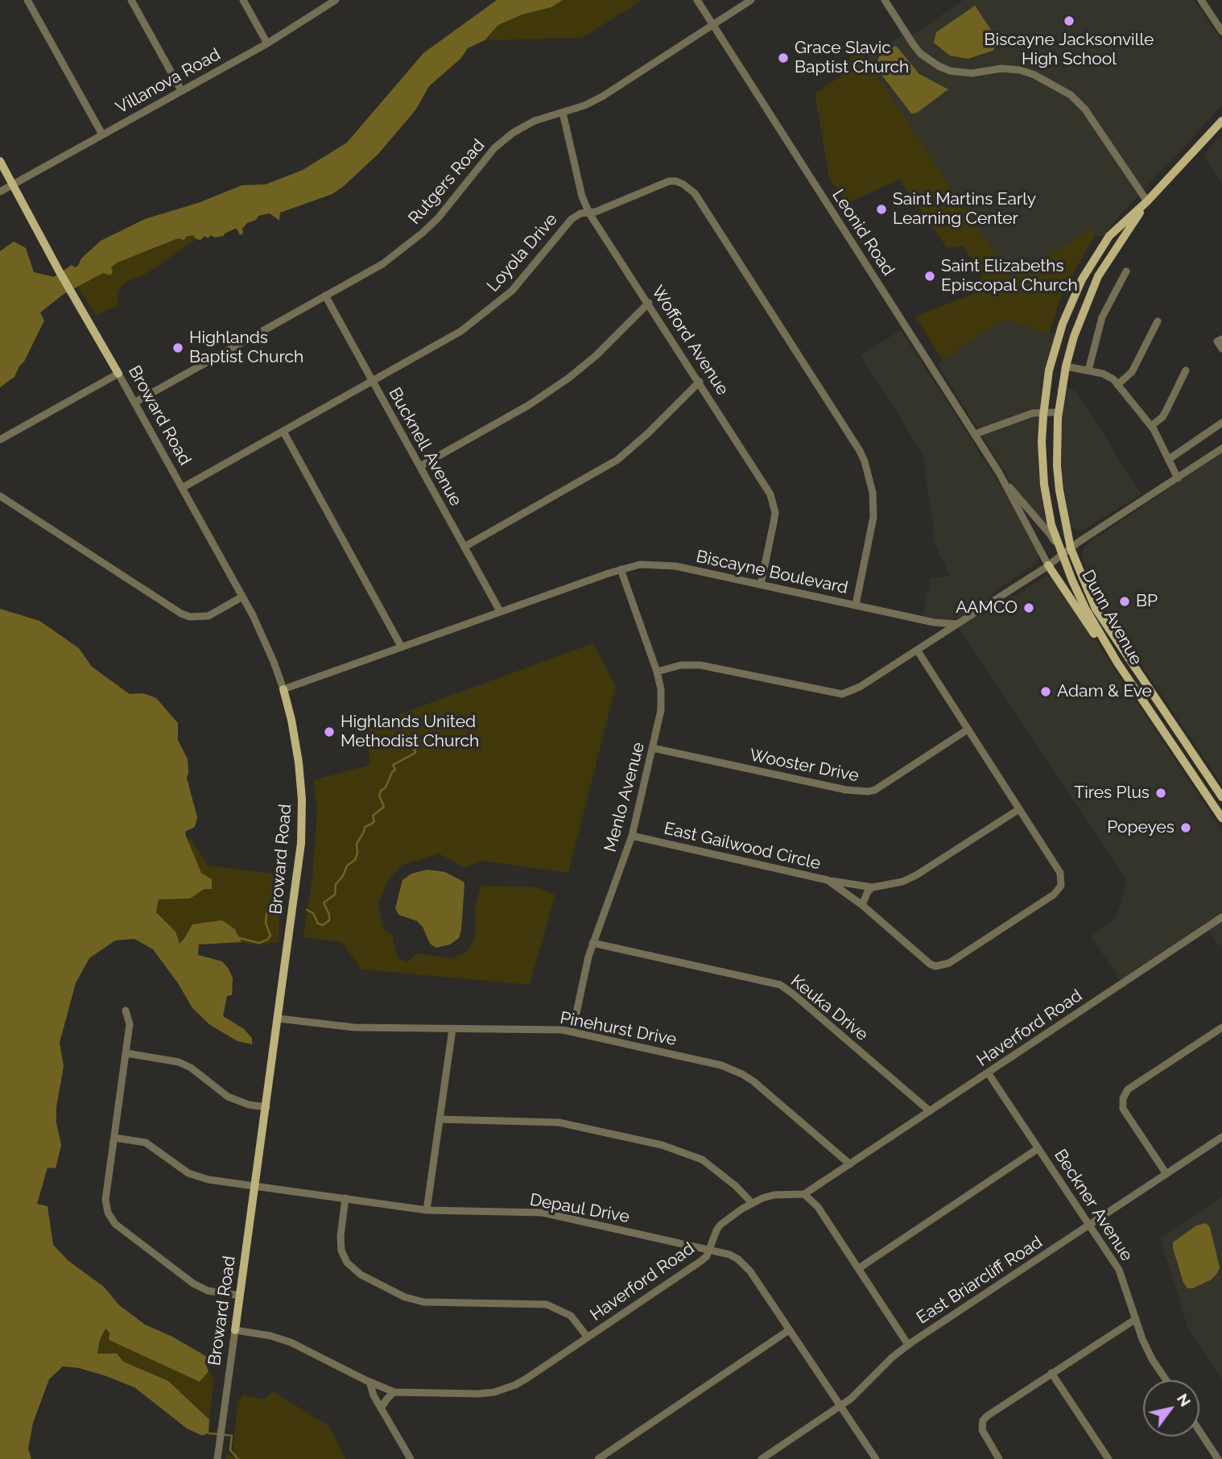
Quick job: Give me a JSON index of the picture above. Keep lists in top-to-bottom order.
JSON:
{
  "streets": {
    "main road": ["Broward Road", "Dunn Avenue"],
    "street": [
      "Villanova Road",
      "Rutgers Road",
      "Leonid Road",
      "Loyola Drive",
      "Wofford Avenue",
      "Bucknell Avenue",
      "Biscayne Boulevard",
      "Wooster Drive",
      "Menlo Avenue",
      "East Gailwood Circle",
      "Keuka Drive",
      "Haverford Road",
      "Pinehurst Drive",
      "Beckner Avenue",
      "Depaul Drive",
      "East Briarcliff Road"
    ]
  },
  "crossings": [
    ["Villanova Road", "Broward Road"],
    ["Rutgers Road", "Leonid Road"],
    ["Rutgers Road", "Wofford Avenue"],
    ["Rutgers Road", "Broward Road"],
    ["Rutgers Road", "Bucknell Avenue"],
    ["Leonid Road", "Dunn Avenue"],
    ["Loyola Drive", "Wofford Avenue"],
    ["Loyola Drive", "Broward Road"],
    ["Loyola Drive", "Bucknell Avenue"],
    ["Loyola Drive", "Biscayne Boulevard"],
    ["Wofford Avenue", "Biscayne Boulevard"],
    ["Broward Road", "Biscayne Boulevard"],
    ["Broward Road", "Haverford Road"],
    ["Broward Road", "Pinehurst Drive"],
    ["Broward Road", "Depaul Drive"],
    ["Bucknell Avenue", "Biscayne Boulevard"],
    ["Biscayne Boulevard", "Menlo Avenue"],
    ["Wooster Drive", "Menlo Avenue"],
    ["Menlo Avenue", "East Gailwood Circle"],
    ["Menlo Avenue", "Keuka Drive"],
    ["Menlo Avenue", "Pinehurst Drive"],
    ["Keuka Drive", "Haverford Road"],
    ["Haverford Road", "Pinehurst Drive"],
    ["Haverford Road", "Beckner Avenue"],
    ["Haverford Road", "Depaul Drive"],
    ["Beckner Avenue", "East Briarcliff Road"],
    ["Depaul Drive", "East Briarcliff Road"]
  ],
  "places": [
    "Biscayne Jacksonville High School",
    "Grace Slavic Baptist Church",
    "Saint Martins Early Learning Center",
    "Saint Elizabeths Episcopal Church",
    "Highlands Baptist Church",
    "BP",
    "AAMCO",
    "Adam & Eve",
    "Highlands United Methodist Church",
    "Tires Plus",
    "Popeyes"
  ],
  "north": "top right"
}
